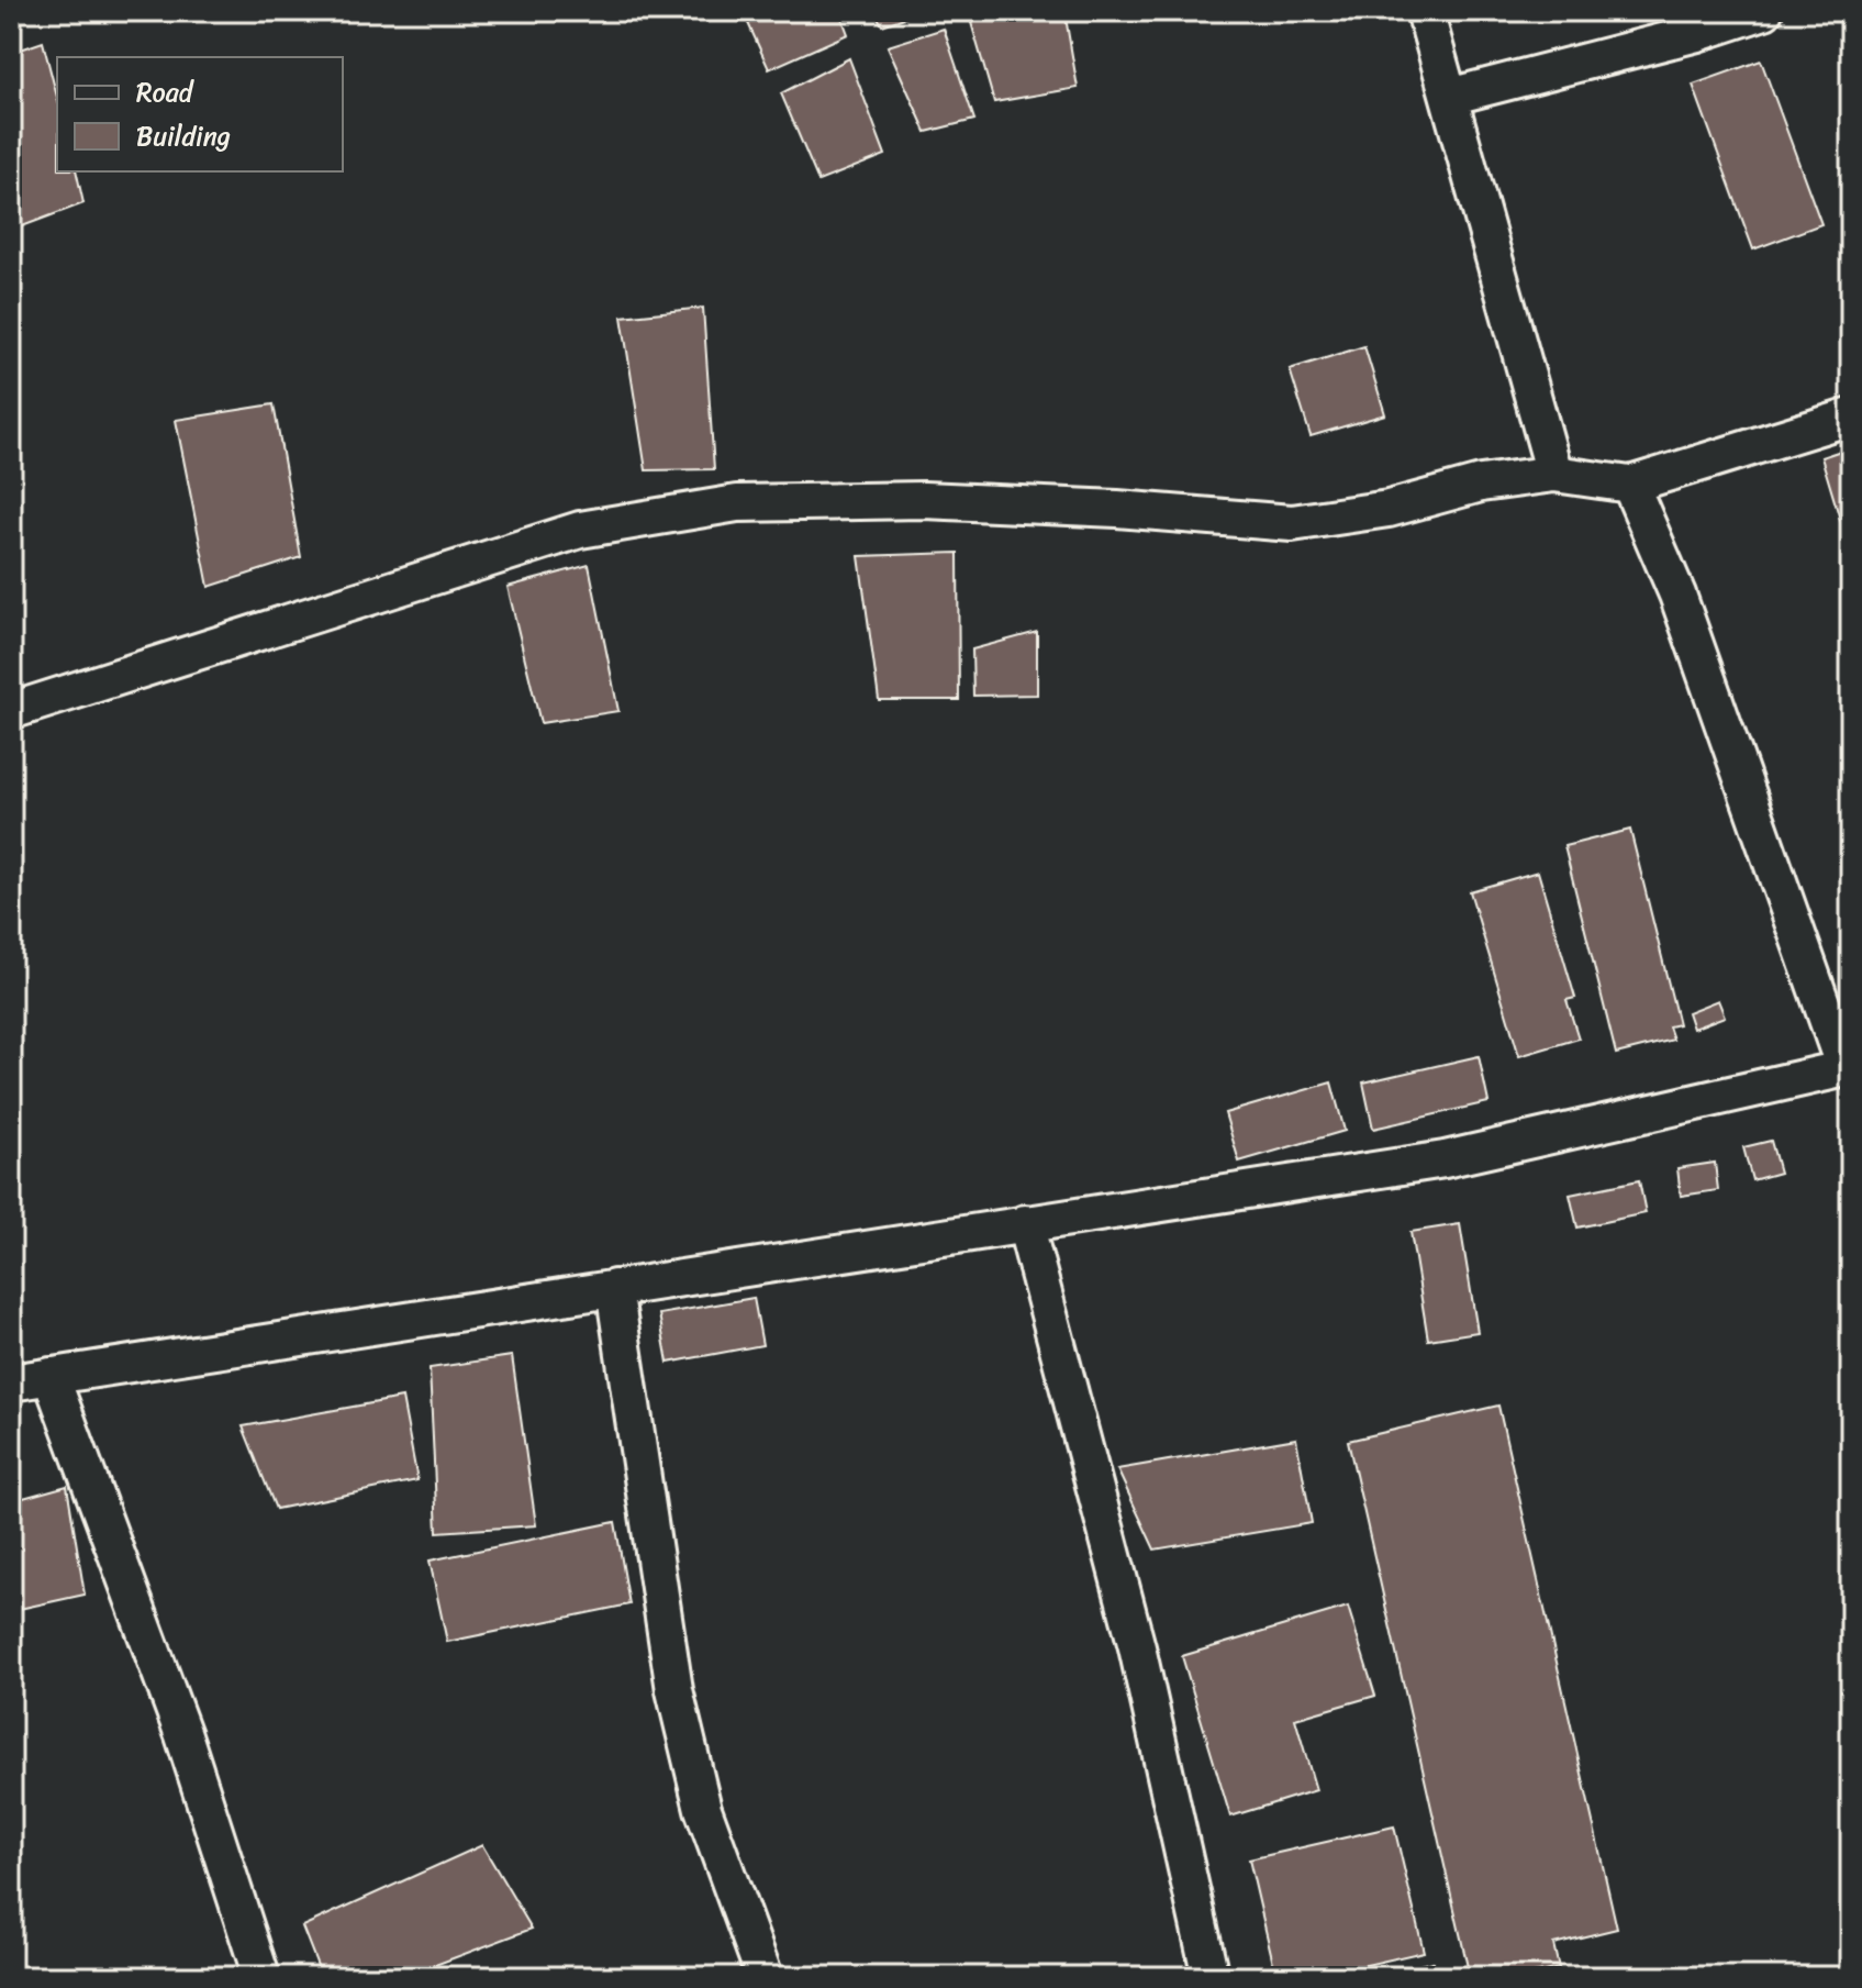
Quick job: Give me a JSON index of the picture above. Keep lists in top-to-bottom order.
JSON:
{
  "legend": ["Road", "Building"]
}
